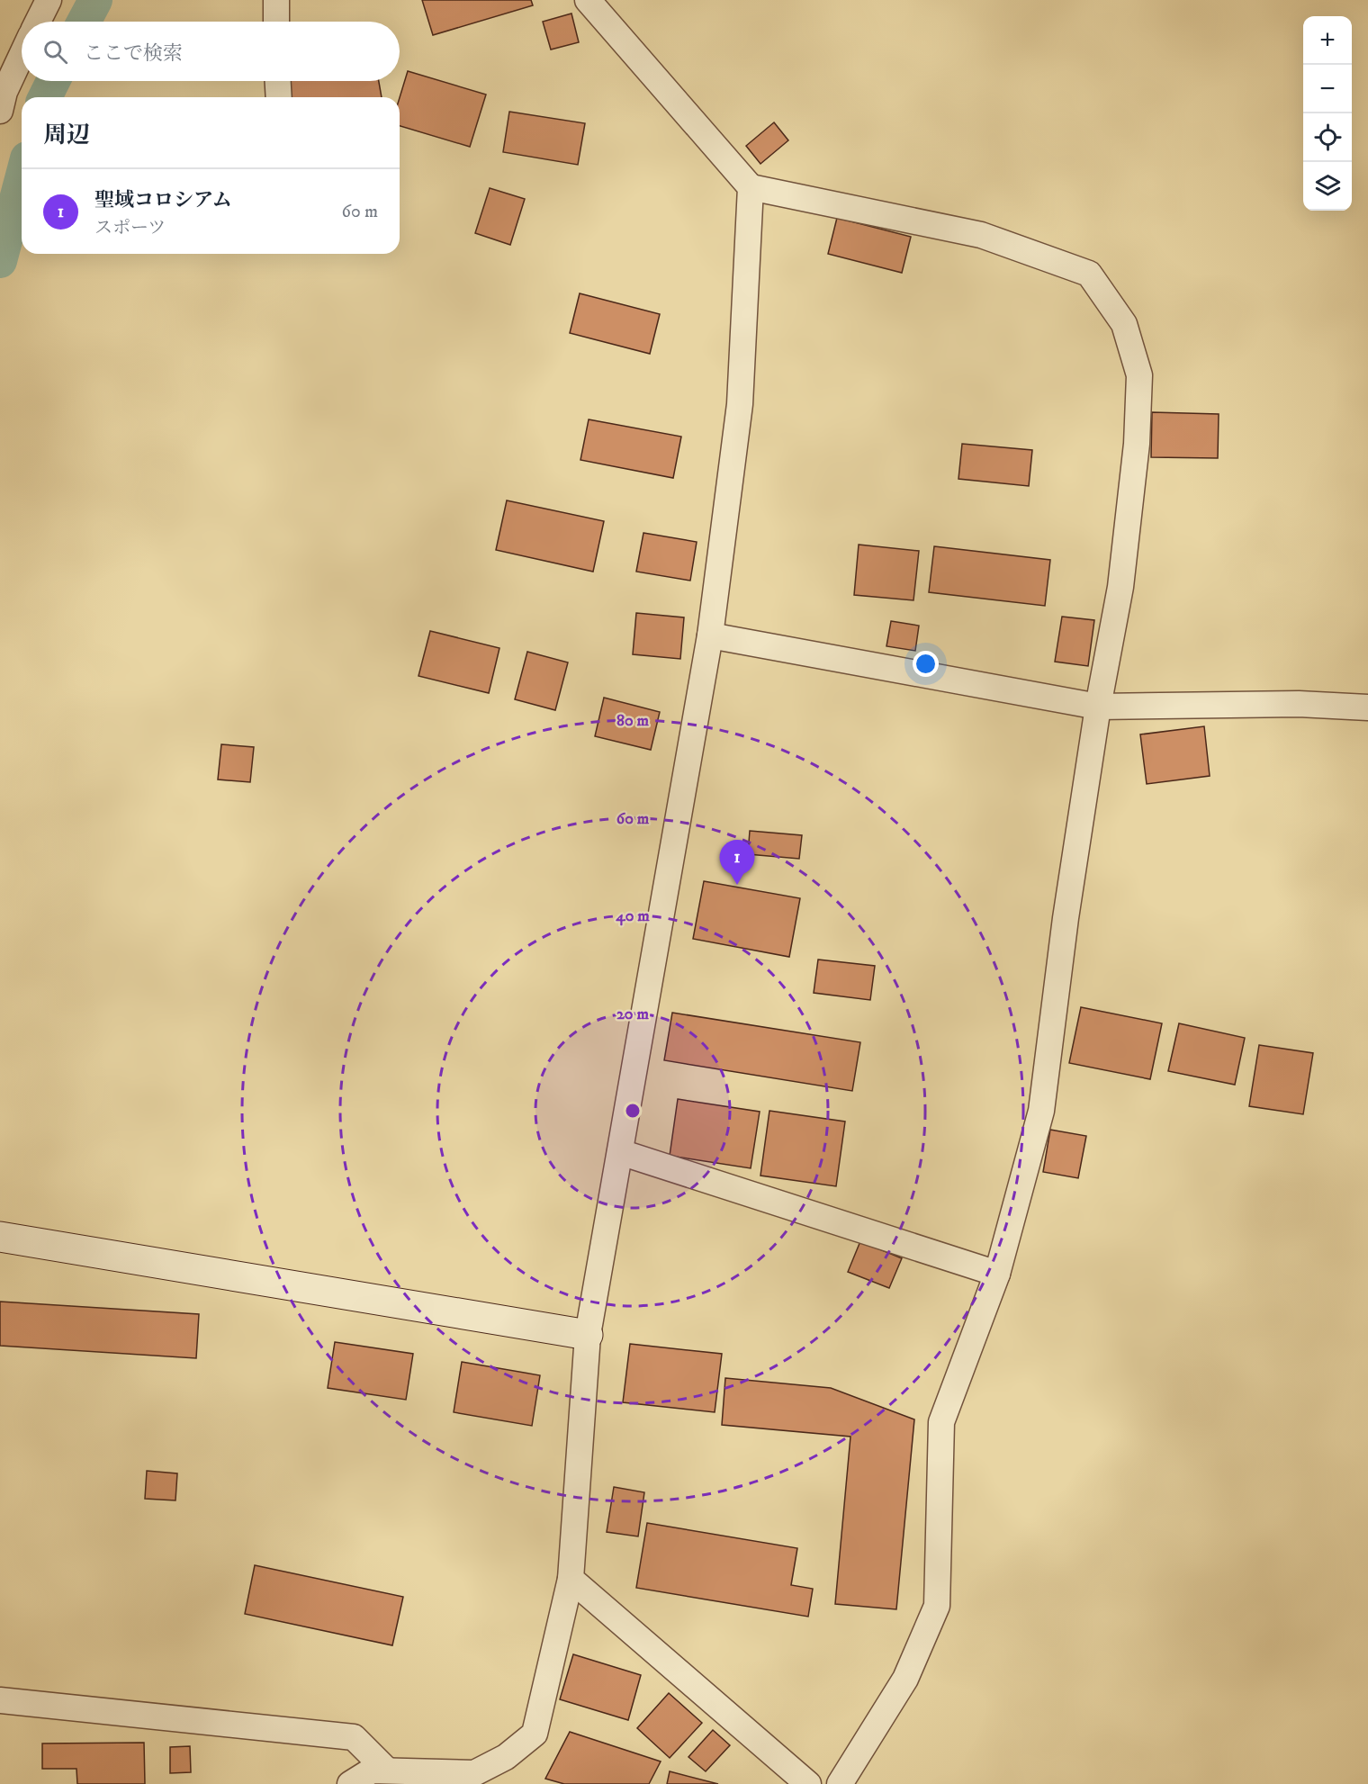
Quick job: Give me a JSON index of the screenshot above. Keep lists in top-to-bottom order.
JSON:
{
  "page": {
    "map_buttons": ["+", "−"],
    "search": "ここで検索",
    "heading": "周辺",
    "list": [
      {
        "mark": "1",
        "name": "聖域コロシアム",
        "note": "スポーツ",
        "value": "60 m"
      }
    ],
    "pins": "1"
  },
  "rings": [
    "80 m",
    "60 m",
    "40 m",
    "20 m"
  ]
}
